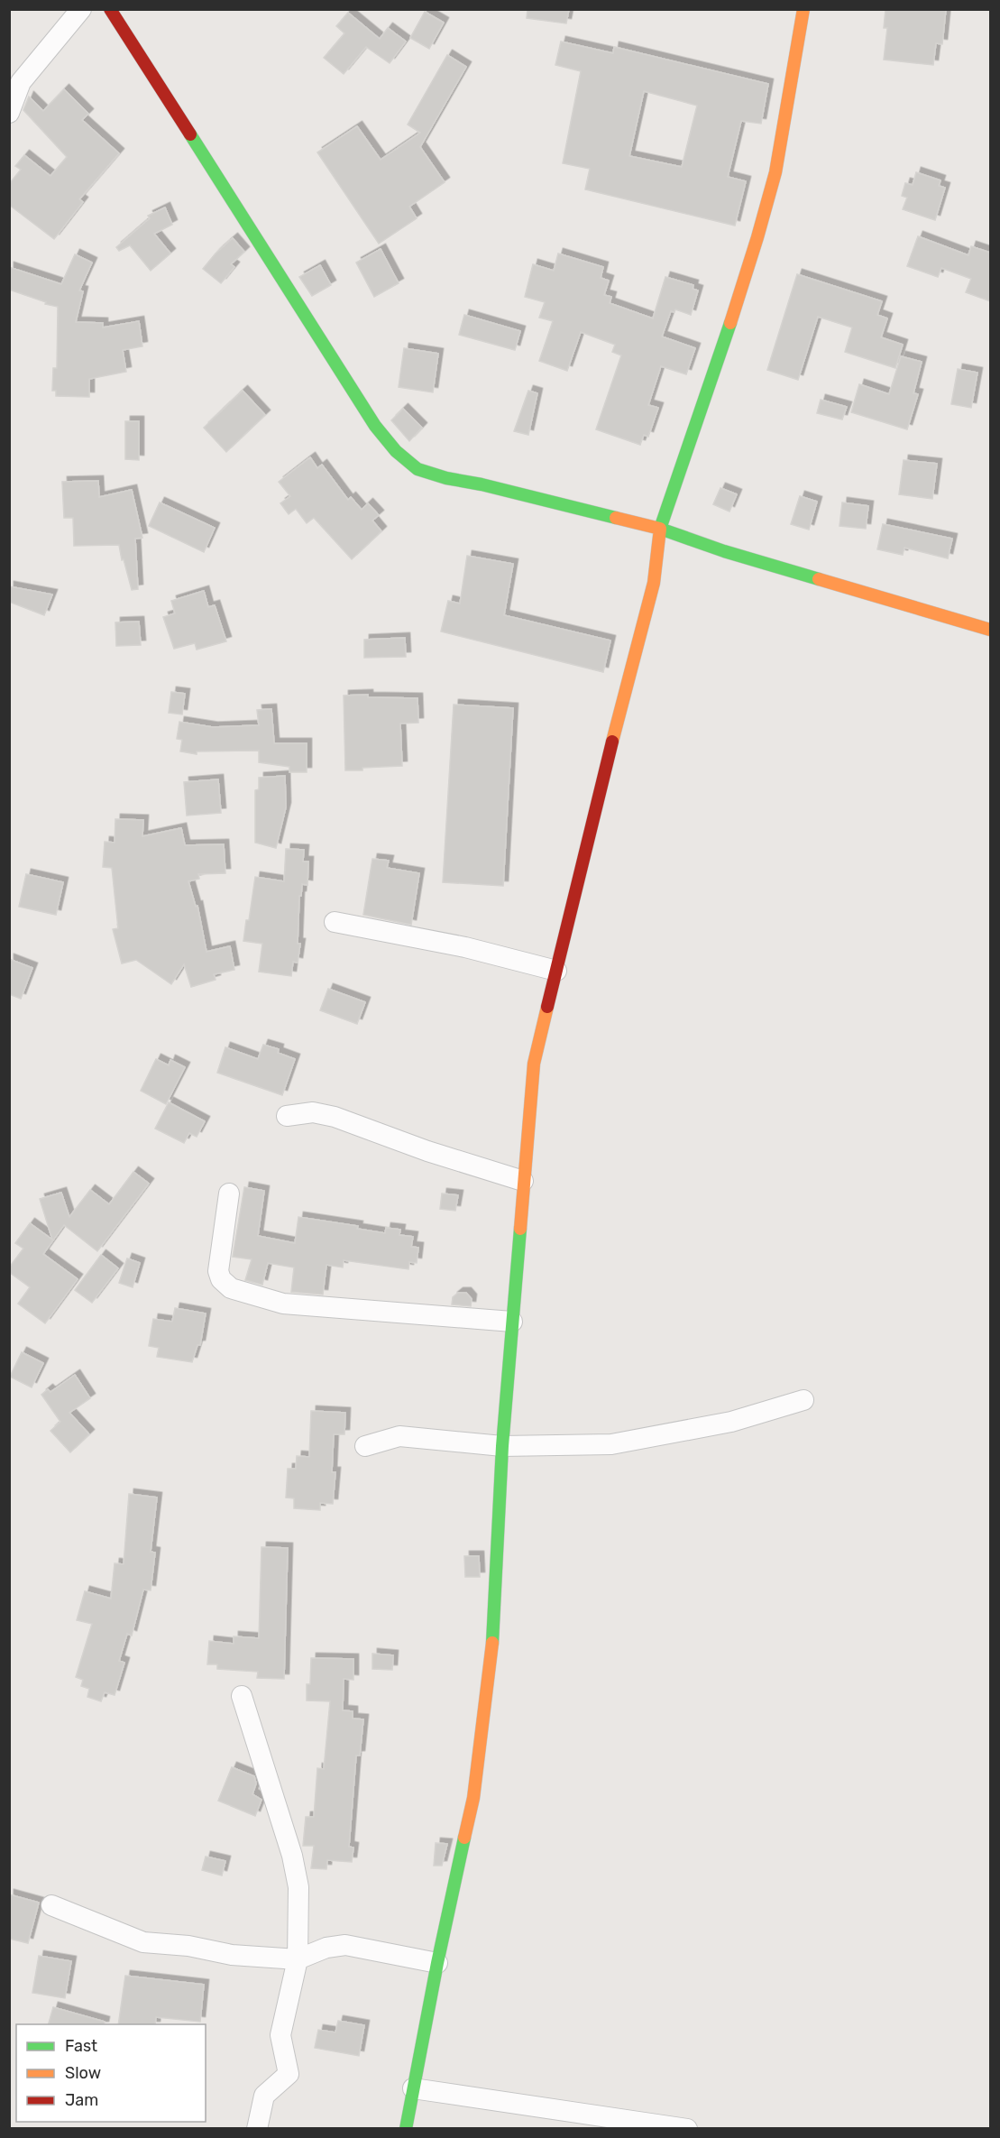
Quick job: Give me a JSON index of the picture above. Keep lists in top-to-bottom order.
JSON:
{
  "legend": ["Fast", "Slow", "Jam"]
}
